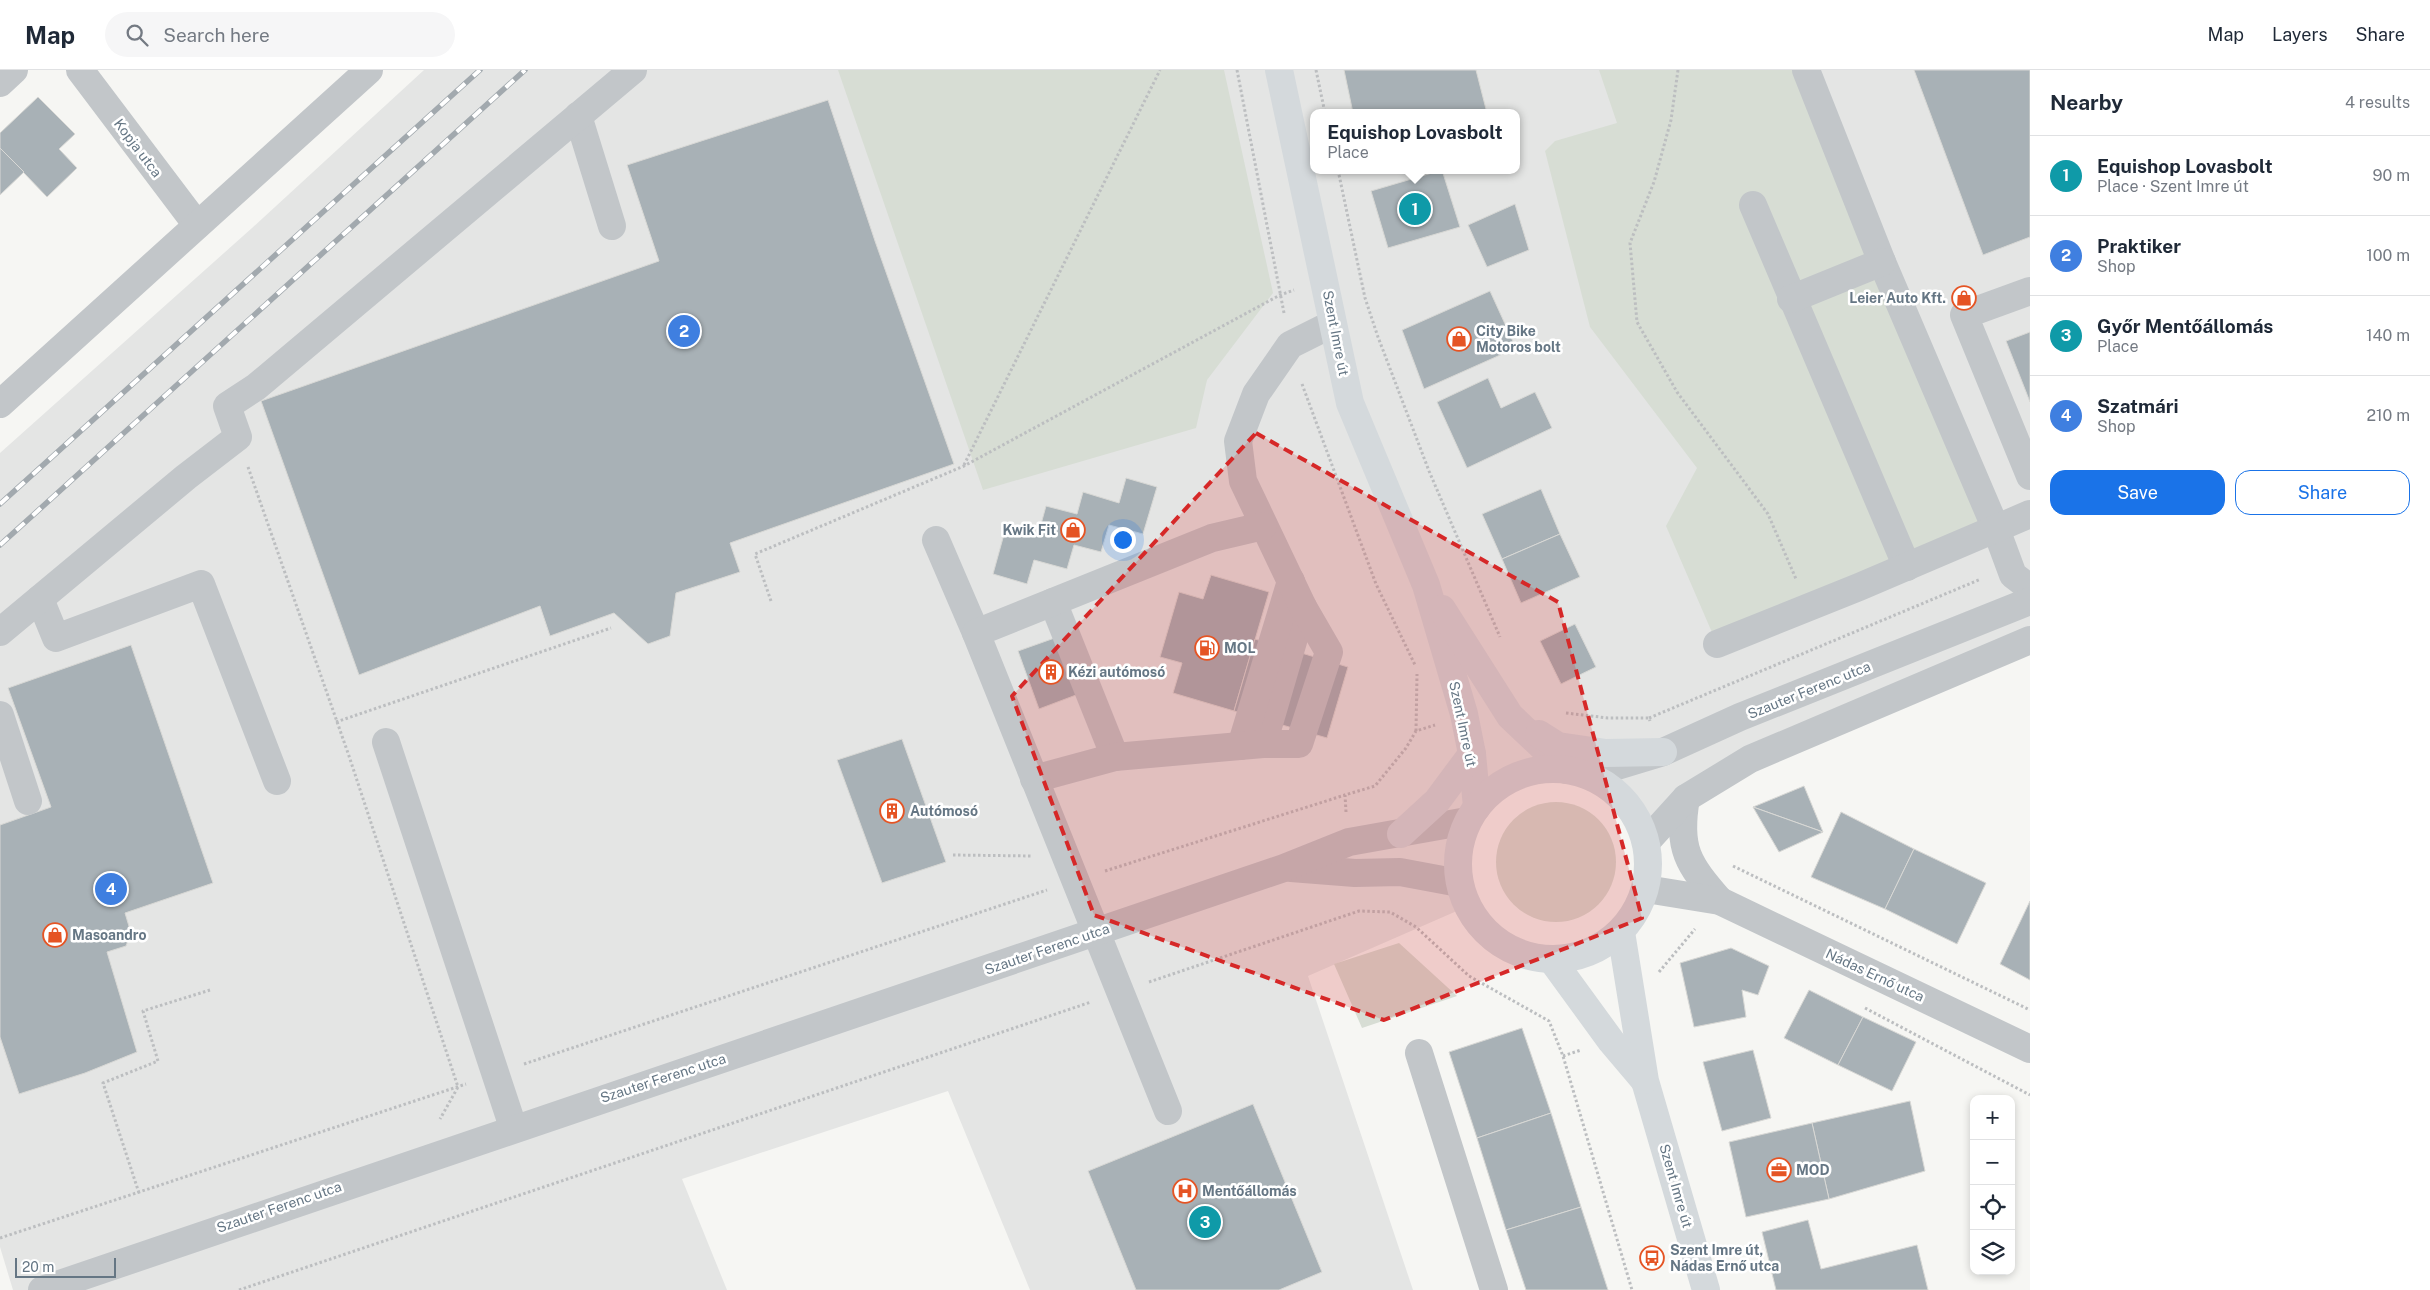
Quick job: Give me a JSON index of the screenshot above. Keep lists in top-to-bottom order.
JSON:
{
  "streets": {
    "main road": ["Szent Imre út"],
    "street": ["Kopja utca", "Szauter Ferenc utca", "Nádas Ernő utca"]
  },
  "crossings": [
    ["Szent Imre út", "Szauter Ferenc utca"],
    ["Szent Imre út", "Nádas Ernő utca"]
  ],
  "places": {
    "shop": [
      "Leier Auto Kft.",
      "City Bike Motoros bolt",
      "Kwik Fit",
      "Masoandro"
    ],
    "fuel station": ["MOL"],
    "building": ["Kézi autómosó", "Autómosó"],
    "office": ["MOD"],
    "hospital": ["Mentőállomás"],
    "bus stop": ["Szent Imre út, Nádas Ernő utca"]
  },
  "scale_bar": "20 m",
  "page": {
    "header": "Map",
    "search": "Search here",
    "nav": ["Map", "Layers", "Share"],
    "heading": ["Nearby", "4 results"],
    "popup": ["Equishop Lovasbolt", "Place"],
    "list": [
      {
        "mark": "1",
        "name": "Equishop Lovasbolt",
        "note": "Place · Szent Imre út",
        "value": "90 m"
      },
      {
        "mark": "2",
        "name": "Praktiker",
        "note": "Shop",
        "value": "100 m"
      },
      {
        "mark": "3",
        "name": "Győr Mentőállomás",
        "note": "Place",
        "value": "140 m"
      },
      {
        "mark": "4",
        "name": "Szatmári",
        "note": "Shop",
        "value": "210 m"
      }
    ],
    "pins": [
      "1",
      "2",
      "4",
      "3"
    ],
    "buttons": ["Save", "Share"],
    "map_buttons": ["+", "−"],
    "scale": "20 m"
  }
}
